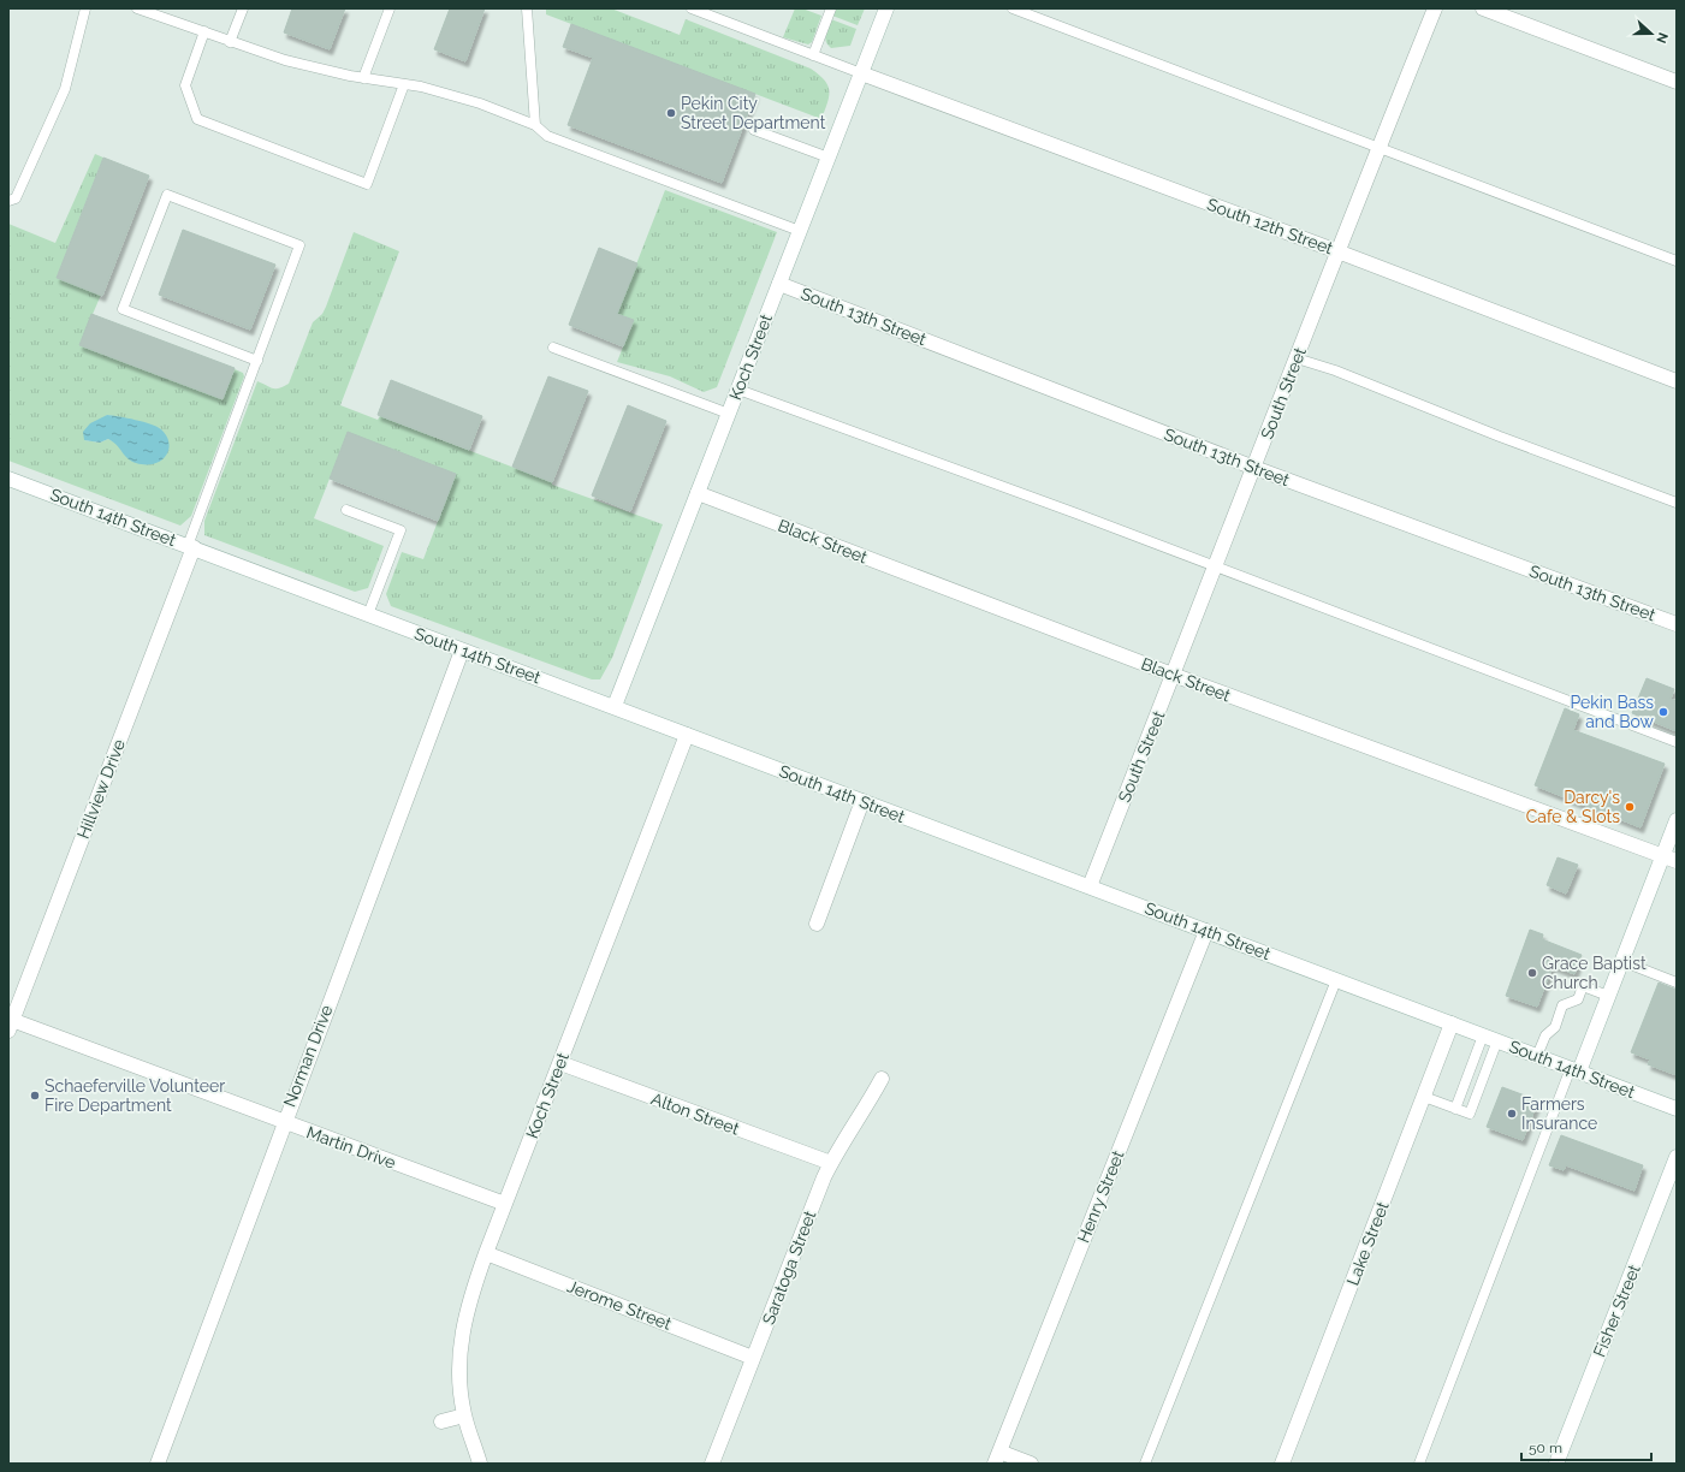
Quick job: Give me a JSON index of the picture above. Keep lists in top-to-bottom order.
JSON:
{
  "streets": {
    "street": [
      "South 12th Street",
      "South 13th Street",
      "Koch Street",
      "South Street",
      "South 14th Street",
      "Black Street",
      "Hillview Drive",
      "Norman Drive",
      "Alton Street",
      "Martin Drive",
      "Henry Street",
      "Lake Street",
      "Saratoga Street",
      "Jerome Street",
      "Fisher Street"
    ]
  },
  "crossings": [
    ["South 12th Street", "Koch Street"],
    ["South 12th Street", "South Street"],
    ["South 13th Street", "Koch Street"],
    ["South 13th Street", "South Street"],
    ["Koch Street", "South 14th Street"],
    ["Koch Street", "Black Street"],
    ["Koch Street", "Alton Street"],
    ["Koch Street", "Martin Drive"],
    ["Koch Street", "Jerome Street"],
    ["South Street", "South 14th Street"],
    ["South Street", "Black Street"],
    ["South 14th Street", "Hillview Drive"],
    ["South 14th Street", "Norman Drive"],
    ["South 14th Street", "Henry Street"],
    ["South 14th Street", "Lake Street"],
    ["Hillview Drive", "Martin Drive"],
    ["Norman Drive", "Martin Drive"],
    ["Alton Street", "Saratoga Street"],
    ["Saratoga Street", "Jerome Street"]
  ],
  "places": [
    "Pekin City Street Department",
    "Pekin Bass and Bow",
    "Darcy's Cafe & Slots",
    "Grace Baptist Church",
    "Schaeferville Volunteer Fire Department",
    "Farmers Insurance"
  ],
  "scale_bar": "50 m",
  "north": "right"
}
